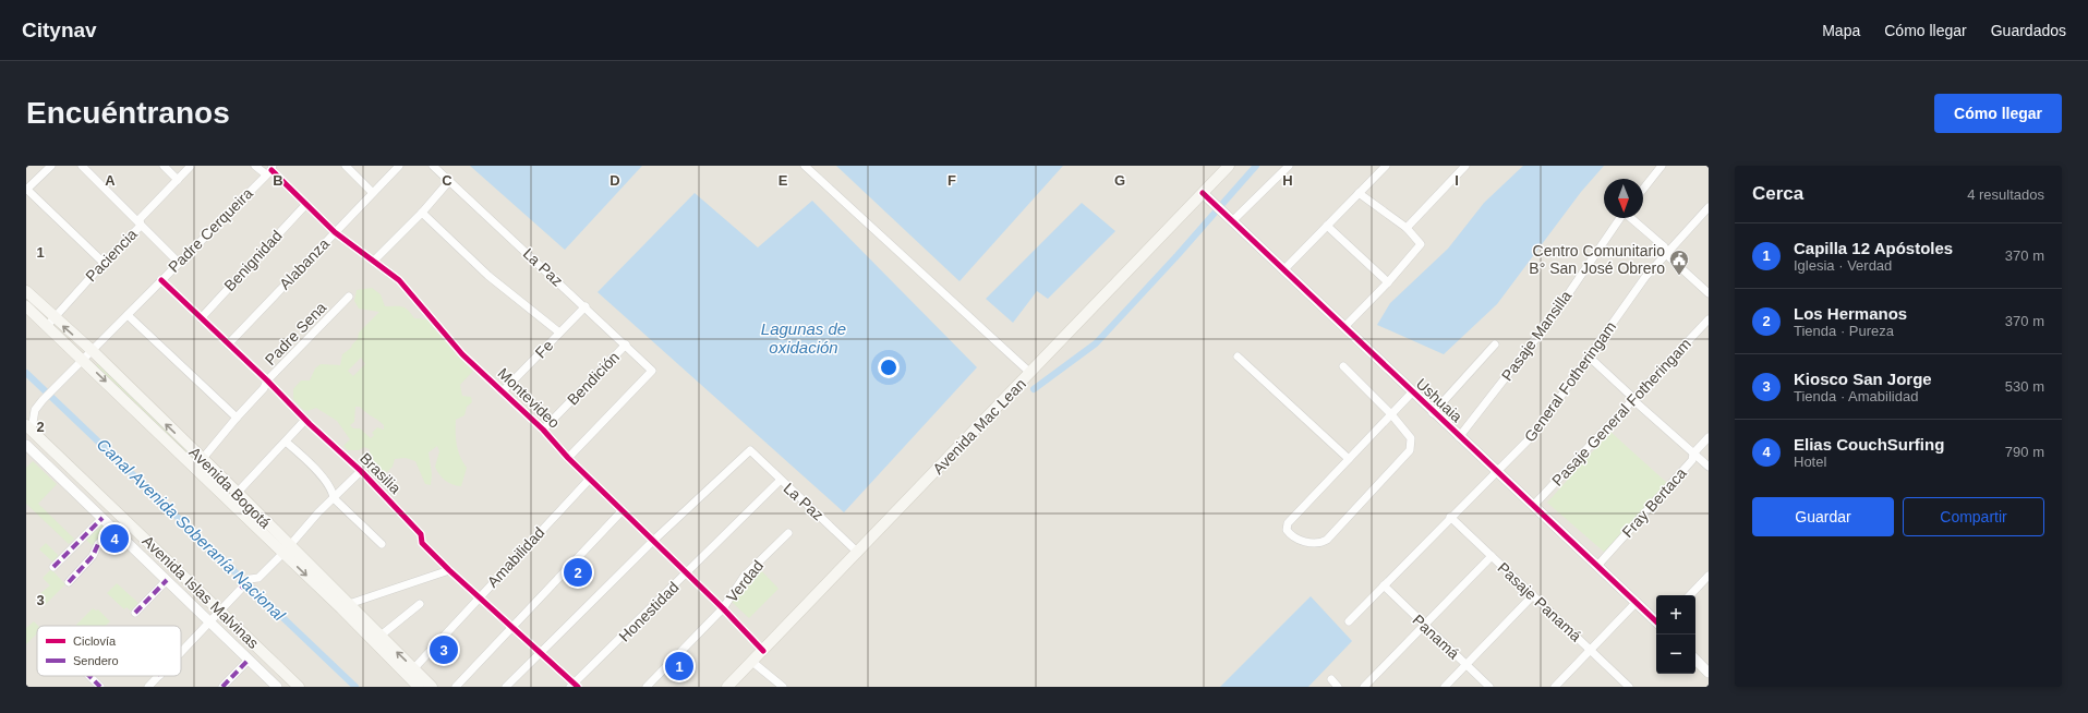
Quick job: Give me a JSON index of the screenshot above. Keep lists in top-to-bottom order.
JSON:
{
  "streets": {
    "main road": ["Avenida Mac Lean", "Avenida Bogotá", "Avenida Islas Malvinas"],
    "street": [
      "Padre Cerqueira",
      "Paciencia",
      "Benignidad",
      "Alabanza",
      "La Paz",
      "Padre Sena",
      "Pasaje Mansilla",
      "Fe",
      "Bendición",
      "General Fotheringam",
      "Montevideo",
      "Ushuaia",
      "Pasaje General Fotheringam",
      "Brasilia",
      "Fray Bertaca",
      "Amabilidad",
      "Verdad",
      "Pasaje Panamá",
      "Honestidad",
      "Panamá"
    ]
  },
  "crossings": [
    ["Padre Cerqueira", "Montevideo"],
    ["Padre Cerqueira", "Brasilia"],
    ["Padre Cerqueira", "Avenida Bogotá"],
    ["Padre Cerqueira", "Avenida Islas Malvinas"],
    ["Paciencia", "Avenida Bogotá"],
    ["Benignidad", "Montevideo"],
    ["Benignidad", "Brasilia"],
    ["Alabanza", "Montevideo"],
    ["Alabanza", "Brasilia"],
    ["La Paz", "Fe"],
    ["La Paz", "Bendición"],
    ["La Paz", "Montevideo"],
    ["La Paz", "Avenida Mac Lean"],
    ["La Paz", "Honestidad"],
    ["Padre Sena", "Brasilia"],
    ["Padre Sena", "Avenida Bogotá"],
    ["Pasaje Mansilla", "Ushuaia"],
    ["Fe", "Montevideo"],
    ["Bendición", "Montevideo"],
    ["General Fotheringam", "Ushuaia"],
    ["General Fotheringam", "Pasaje Panamá"],
    ["General Fotheringam", "Panamá"],
    ["Montevideo", "Avenida Mac Lean"],
    ["Montevideo", "Amabilidad"],
    ["Montevideo", "Verdad"],
    ["Montevideo", "Honestidad"],
    ["Ushuaia", "Pasaje General Fotheringam"],
    ["Ushuaia", "Avenida Mac Lean"],
    ["Ushuaia", "Fray Bertaca"],
    ["Brasilia", "Amabilidad"],
    ["Brasilia", "Honestidad"],
    ["Avenida Bogotá", "Amabilidad"]
  ],
  "water": ["Lagunas de oxidación", "Canal Avenida Soberanía Nacional"],
  "places": {
    "public building": ["Centro Comunitario B° San José Obrero"]
  },
  "legend": ["Ciclovía", "Sendero"],
  "north": "bottom",
  "page": {
    "header": "Citynav",
    "nav": ["Mapa", "Cómo llegar", "Guardados"],
    "buttons": [
      "Cómo llegar",
      ["Guardar", "Compartir"]
    ],
    "title": "Encuéntranos",
    "heading": ["Cerca", "4 resultados"],
    "list": [
      {
        "mark": "1",
        "name": "Capilla 12 Apóstoles",
        "note": "Iglesia · Verdad",
        "value": "370 m"
      },
      {
        "mark": "2",
        "name": "Los Hermanos",
        "note": "Tienda · Pureza",
        "value": "370 m"
      },
      {
        "mark": "3",
        "name": "Kiosco San Jorge",
        "note": "Tienda · Amabilidad",
        "value": "530 m"
      },
      {
        "mark": "4",
        "name": "Elias CouchSurfing",
        "note": "Hotel",
        "value": "790 m"
      }
    ],
    "pins": [
      "4",
      "2",
      "3",
      "1"
    ],
    "map_buttons": ["+", "−"]
  },
  "grid": {
    "columns": [
      "A",
      "B",
      "C",
      "D",
      "E",
      "F",
      "G",
      "H",
      "I"
    ],
    "rows": ["1", "2", "3"]
  }
}
